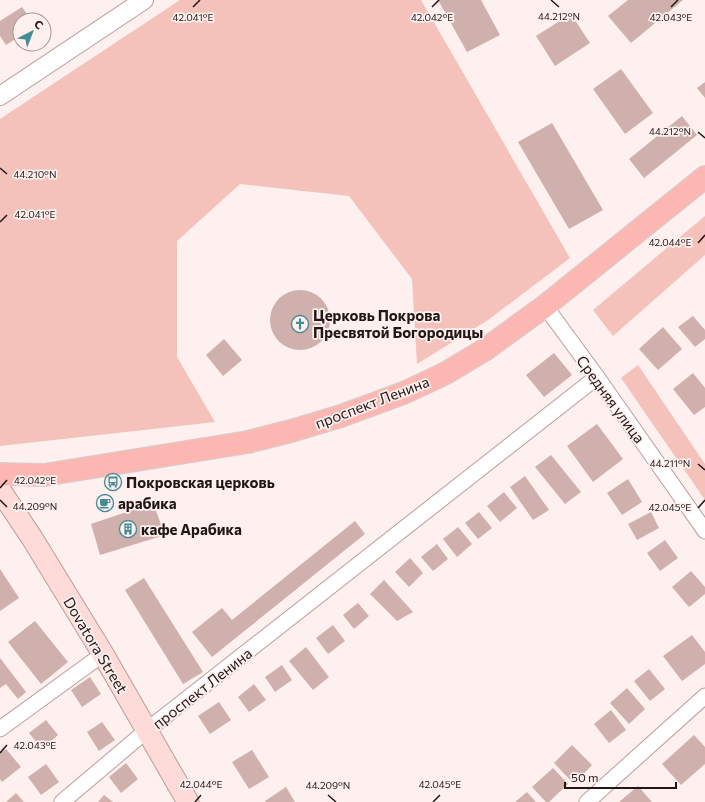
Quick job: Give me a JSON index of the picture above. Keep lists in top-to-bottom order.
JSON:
{
  "streets": {
    "main road": ["проспект Ленина", "Dovatora Street"],
    "street": ["Средняя улица"]
  },
  "crossings": [
    ["Средняя улица", "проспект Ленина"],
    ["проспект Ленина", "Dovatora Street"]
  ],
  "places": {
    "church": ["Церковь Покрова Пресвятой Богородицы"],
    "bus stop": ["Покровская церковь"],
    "cafe": ["арабика"],
    "building": ["кафе Арабика"]
  },
  "scale_bar": "50 m",
  "north": "top right",
  "coordinates": [
    "44.212°N",
    "42.041°E",
    "42.042°E",
    "42.043°E",
    "44.210°N",
    "42.044°E",
    "44.211°N",
    "44.209°N",
    "42.045°E"
  ]
}
